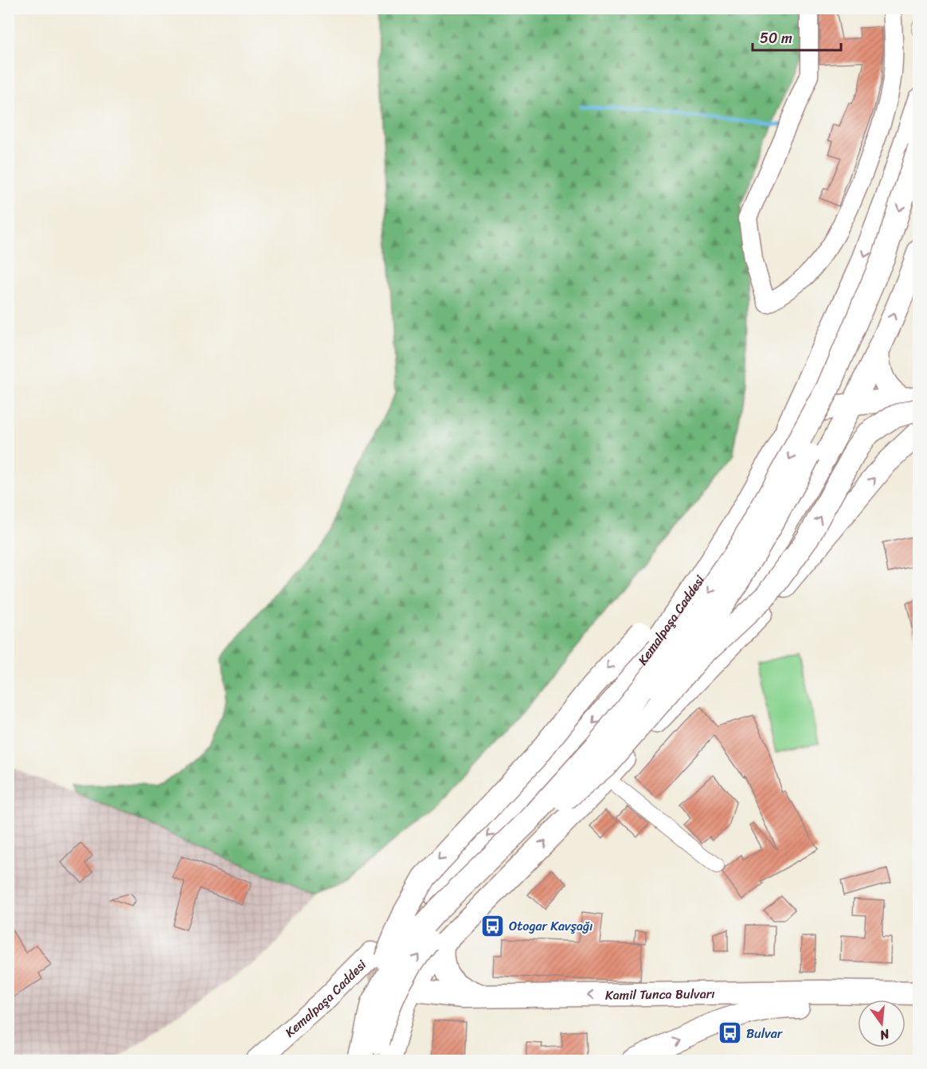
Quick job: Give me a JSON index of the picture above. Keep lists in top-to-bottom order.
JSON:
{
  "streets": {
    "main road": ["Kemalpaşa Caddesi", "Kamil Tunca Bulvarı"]
  },
  "places": {
    "bus stop": ["Otogar Kavşağı", "Bulvar"]
  },
  "scale_bar": "50 m",
  "north": "bottom"
}
